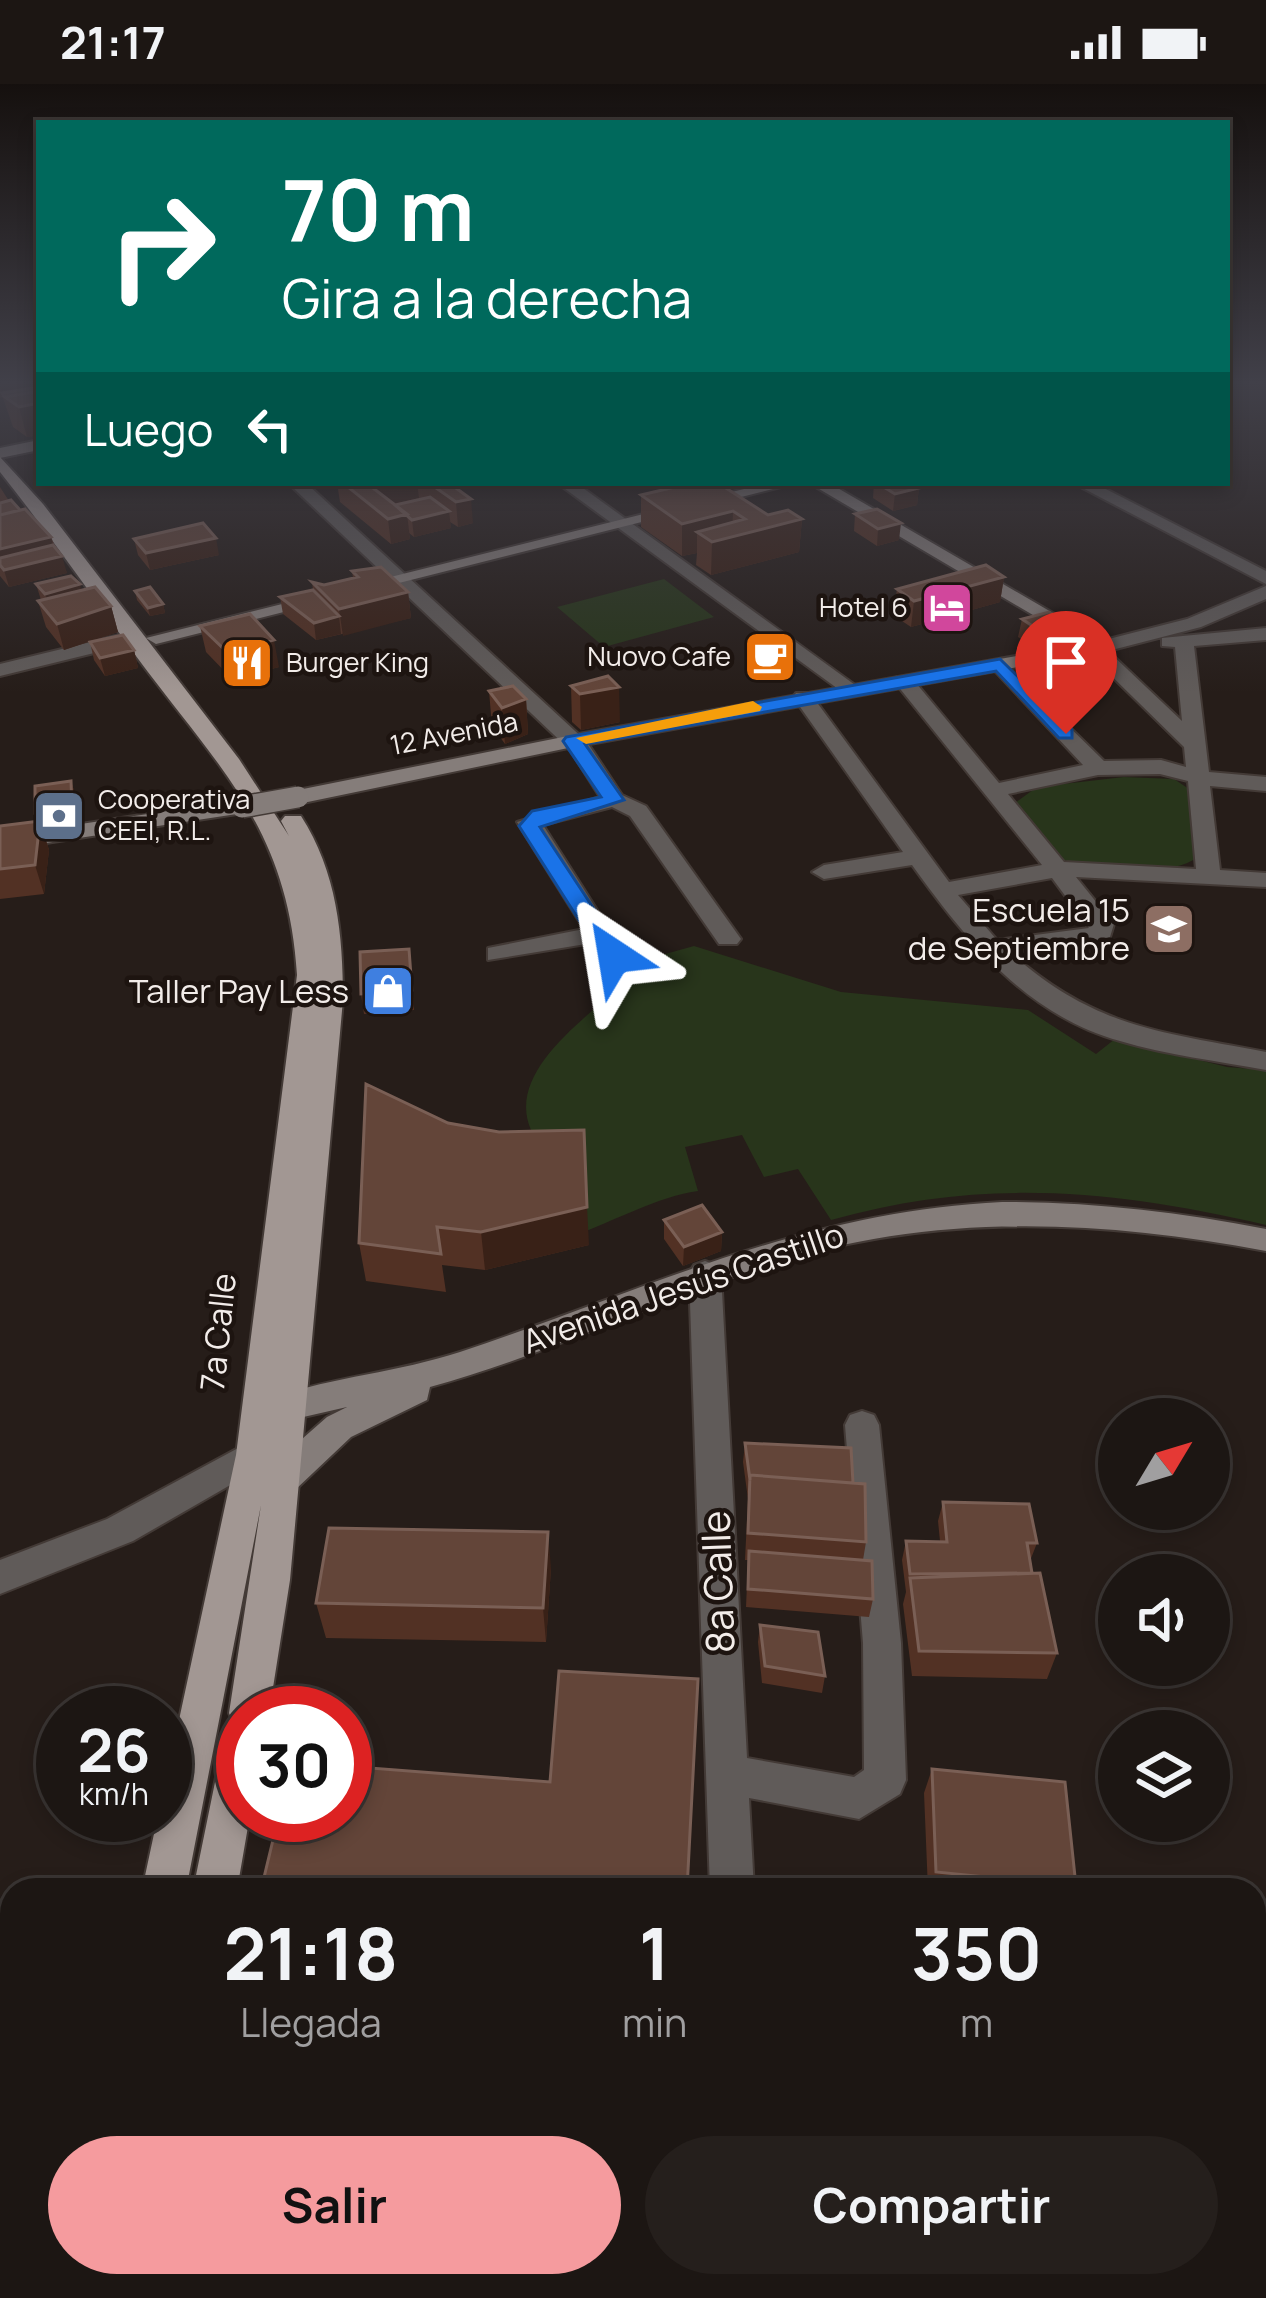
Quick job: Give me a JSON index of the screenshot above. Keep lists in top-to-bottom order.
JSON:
{
  "streets": {
    "main road": ["7a Calle"],
    "street": ["12 Avenida", "Avenida Jesús Castillo", "8a Calle"]
  },
  "crossings": [
    ["12 Avenida", "7a Calle"],
    ["Avenida Jesús Castillo", "7a Calle"],
    ["Avenida Jesús Castillo", "8a Calle"]
  ],
  "places": {
    "hotel": ["Hotel 6"],
    "cafe": ["Nuovo Cafe"],
    "restaurant": ["Burger King"],
    "bank": ["Cooperativa CEEI, R.L."],
    "school or university": ["Escuela 15 de Septiembre"],
    "shop": ["Taller Pay Less"]
  },
  "north": "top right",
  "page": {
    "status": "21:17",
    "turn": ["70 m", "Gira a la derecha"],
    "then": "Luego",
    "speed": "26 km/h",
    "limit": "30",
    "eta": [
      "21:18",
      "Llegada",
      "1",
      "min",
      "350",
      "m"
    ],
    "buttons": ["Salir", "Compartir"]
  }
}
